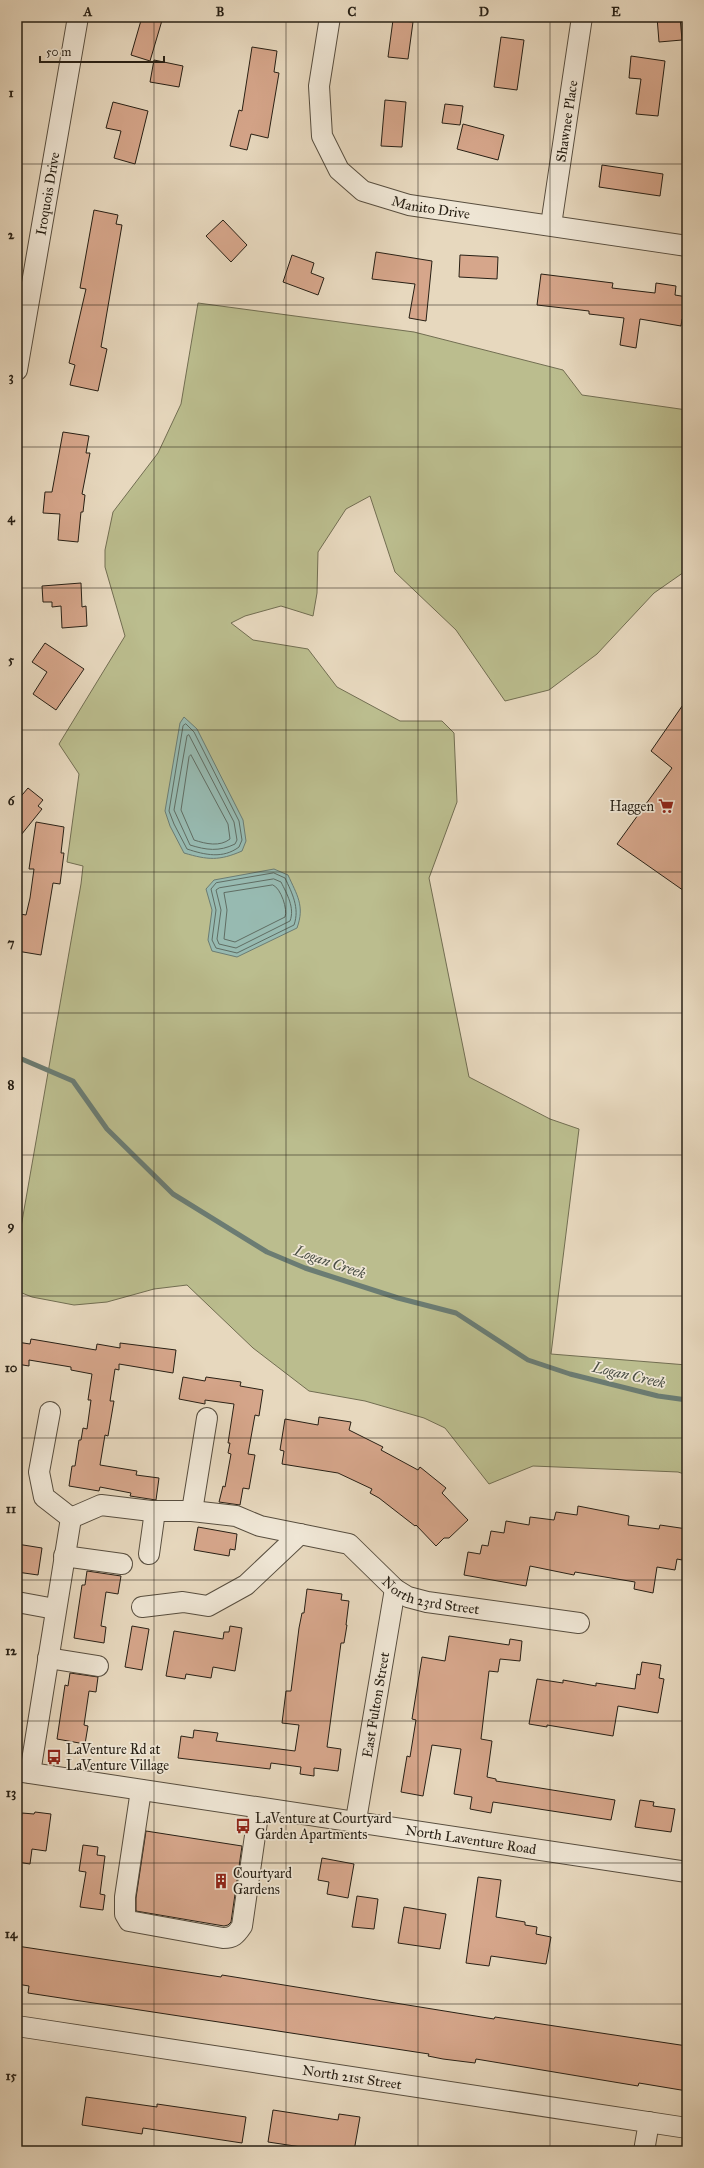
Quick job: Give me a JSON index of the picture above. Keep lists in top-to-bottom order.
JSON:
{
  "streets": {
    "street": [
      "Shawnee Place",
      "Iroquois Drive",
      "Manito Drive",
      "North 23rd Street",
      "East Fulton Street",
      "North Laventure Road",
      "North 21st Street"
    ]
  },
  "crossings": [
    ["Shawnee Place", "Manito Drive"],
    ["North 23rd Street", "East Fulton Street"],
    ["East Fulton Street", "North Laventure Road"]
  ],
  "water": ["Logan Creek"],
  "places": {
    "supermarket": ["Haggen"],
    "bus stop": ["LaVenture Rd at LaVenture Village", "LaVenture at Courtyard Garden Apartments"],
    "building": ["Courtyard Gardens"]
  },
  "scale_bar": "50 m",
  "grid": {
    "columns": [
      "A",
      "B",
      "C",
      "D",
      "E"
    ],
    "rows": [
      "1",
      "2",
      "3",
      "4",
      "5",
      "6",
      "7",
      "8",
      "9",
      "10",
      "11",
      "12",
      "13",
      "14",
      "15"
    ]
  }
}
